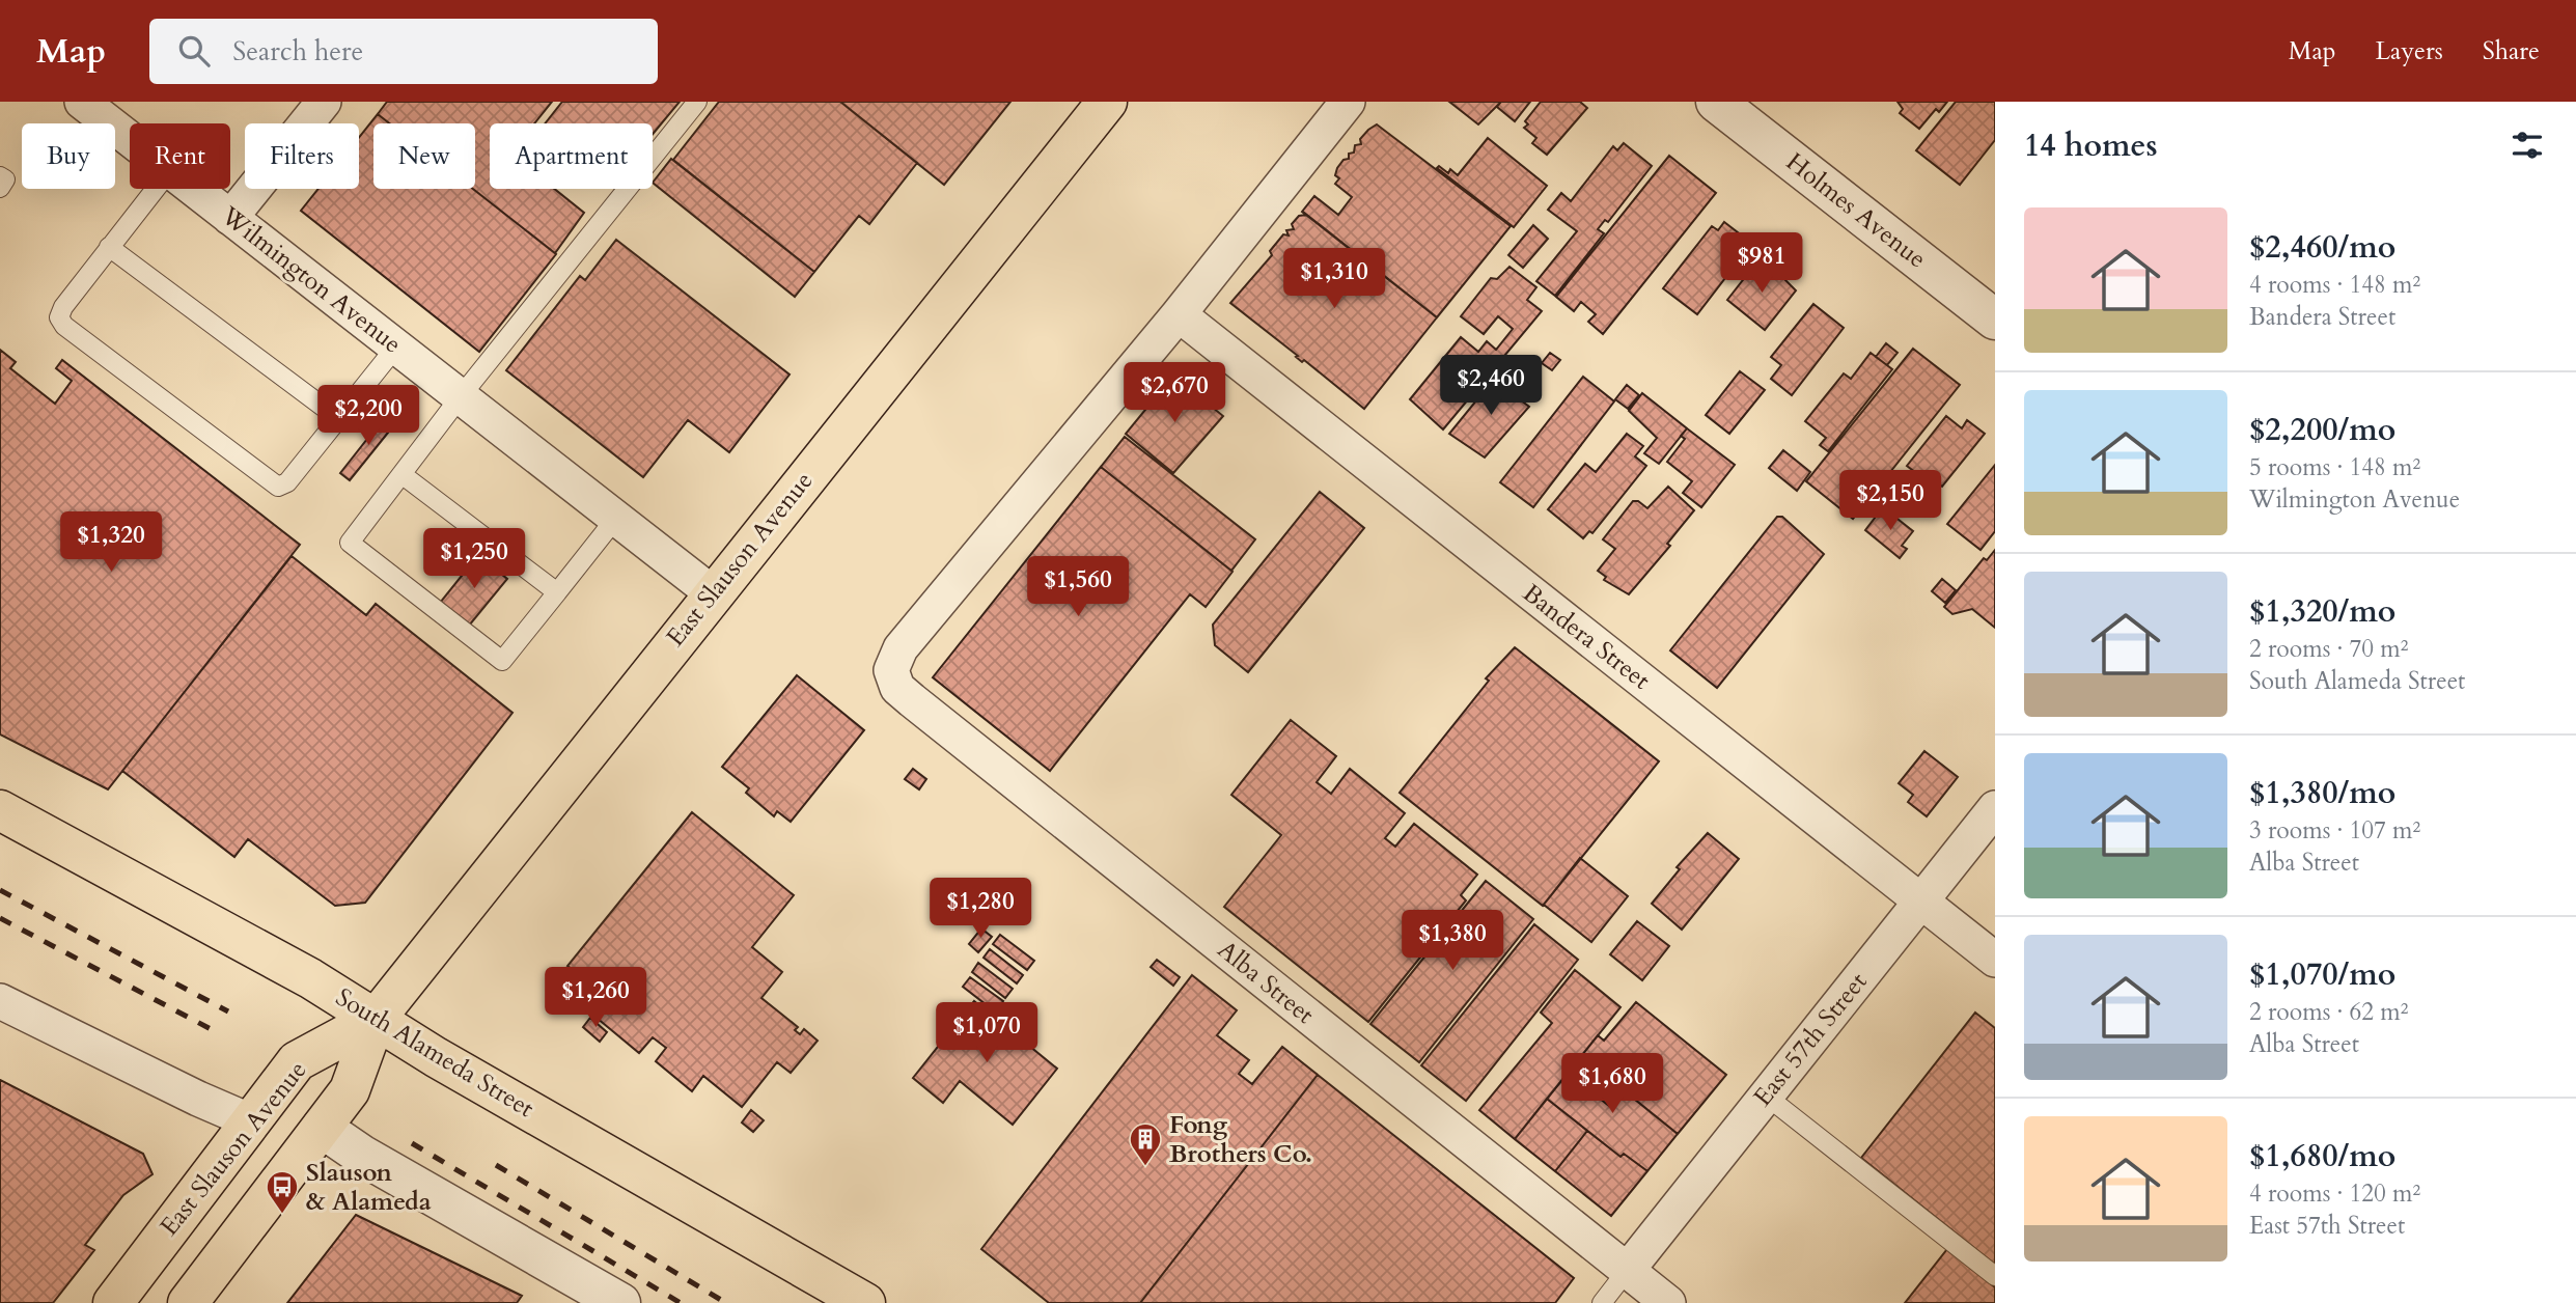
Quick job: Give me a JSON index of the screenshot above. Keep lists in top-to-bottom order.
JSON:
{
  "streets": {
    "main road": ["East Slauson Avenue", "South Alameda Street"],
    "street": [
      "Holmes Avenue",
      "Wilmington Avenue",
      "Bandera Street",
      "Alba Street",
      "East 57th Street"
    ]
  },
  "crossings": [
    ["Wilmington Avenue", "East Slauson Avenue"],
    ["East Slauson Avenue", "South Alameda Street"],
    ["Bandera Street", "Alba Street"],
    ["Bandera Street", "East 57th Street"],
    ["Alba Street", "East 57th Street"]
  ],
  "places": {
    "building": ["Fong Brothers Co."],
    "bus stop": ["Slauson & Alameda"]
  },
  "page": {
    "header": "Map",
    "search": "Search here",
    "nav": ["Map", "Layers", "Share"],
    "heading": "14 homes",
    "chip": [
      "Buy",
      "Rent",
      "Filters",
      "New",
      "Apartment"
    ],
    "list": [
      {
        "name": "$2,460/mo",
        "note": "4 rooms · 148 m² · Bandera Street"
      },
      {
        "name": "$2,200/mo",
        "note": "5 rooms · 148 m² · Wilmington Avenue"
      },
      {
        "name": "$1,320/mo",
        "note": "2 rooms · 70 m² · South Alameda Street"
      },
      {
        "name": "$1,380/mo",
        "note": "3 rooms · 107 m² · Alba Street"
      },
      {
        "name": "$1,070/mo",
        "note": "2 rooms · 62 m² · Alba Street"
      },
      {
        "name": "$1,680/mo",
        "note": "4 rooms · 120 m² · East 57th Street"
      }
    ],
    "price": [
      "$981",
      "$1,310",
      "$2,460",
      "$2,670",
      "$2,200",
      "$2,150",
      "$1,320",
      "$1,250",
      "$1,560",
      "$1,280",
      "$1,380",
      "$1,260",
      "$1,070",
      "$1,680"
    ]
  }
}
